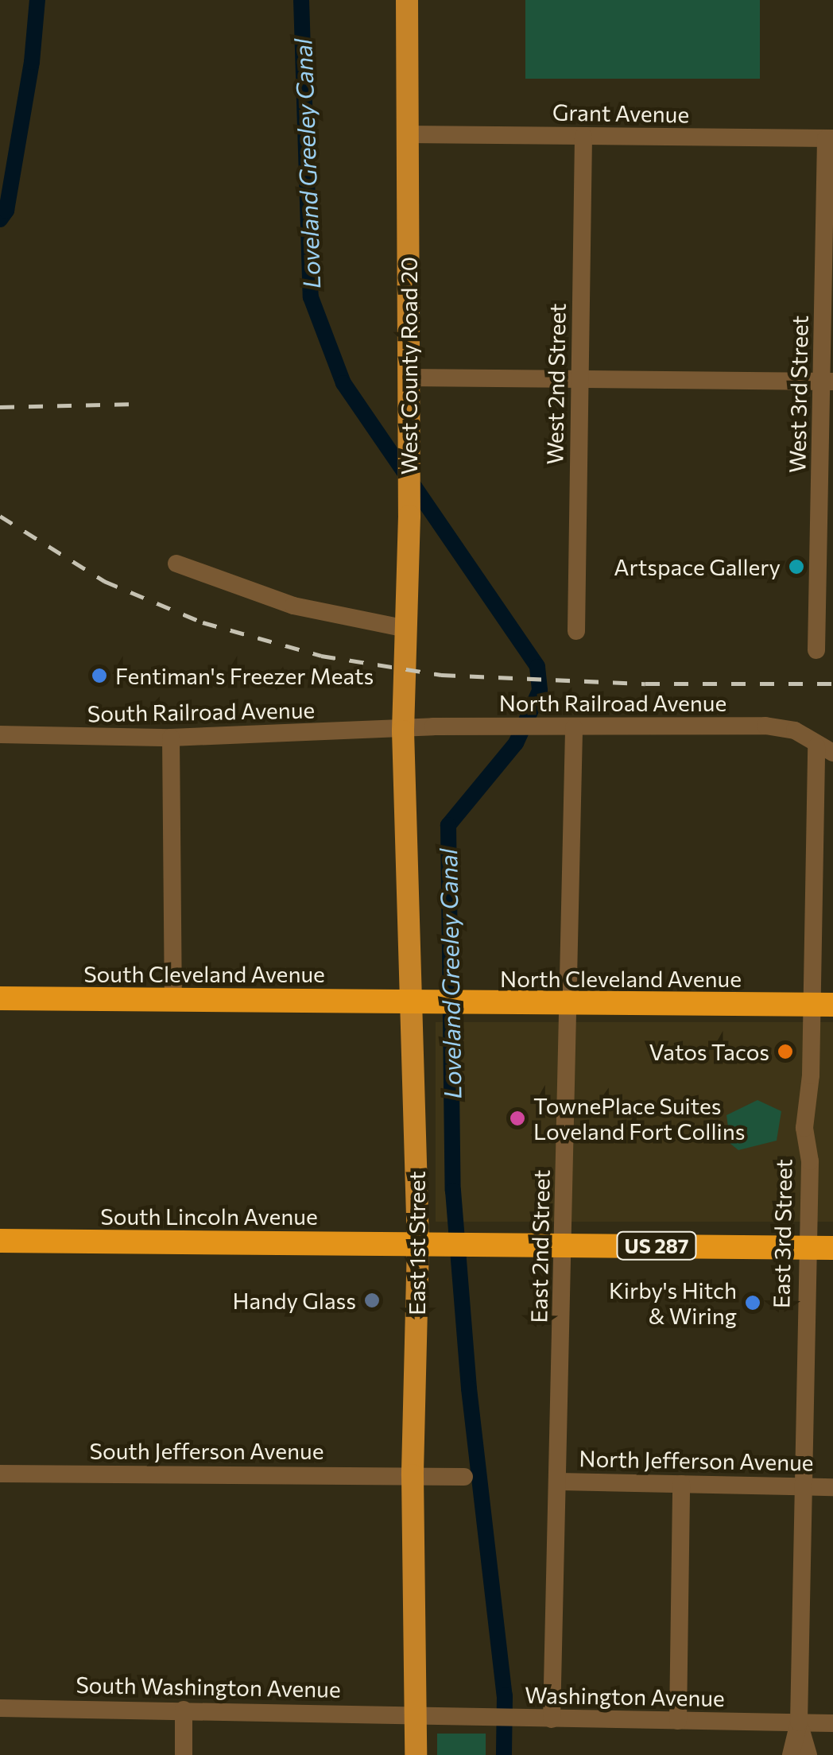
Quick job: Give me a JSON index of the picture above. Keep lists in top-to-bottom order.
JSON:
{
  "streets": {
    "highway": [
      "South Cleveland Avenue",
      "North Cleveland Avenue",
      "South Lincoln Avenue",
      "US 287"
    ],
    "main road": ["West County Road 20", "East 1st Street"],
    "street": [
      "Grant Avenue",
      "West 2nd Street",
      "West 3rd Street",
      "North Railroad Avenue",
      "South Railroad Avenue",
      "East 3rd Street",
      "East 2nd Street",
      "South Jefferson Avenue",
      "North Jefferson Avenue",
      "South Washington Avenue",
      "Washington Avenue"
    ]
  },
  "crossings": [
    ["Grant Avenue", "West County Road 20"],
    ["Grant Avenue", "West 2nd Street"],
    ["Grant Avenue", "West 3rd Street"],
    ["West County Road 20", "North Railroad Avenue"],
    ["West County Road 20", "South Railroad Avenue"],
    ["West County Road 20", "East 1st Street"],
    ["North Railroad Avenue", "South Railroad Avenue"],
    ["North Railroad Avenue", "East 3rd Street"],
    ["North Railroad Avenue", "East 1st Street"],
    ["North Railroad Avenue", "East 2nd Street"],
    ["South Railroad Avenue", "East 1st Street"],
    ["South Cleveland Avenue", "North Cleveland Avenue"],
    ["South Cleveland Avenue", "East 1st Street"],
    ["North Cleveland Avenue", "East 3rd Street"],
    ["North Cleveland Avenue", "East 1st Street"],
    ["North Cleveland Avenue", "East 2nd Street"],
    ["South Lincoln Avenue", "East 1st Street"],
    ["South Lincoln Avenue", "US 287"],
    ["East 3rd Street", "US 287"],
    ["East 3rd Street", "North Jefferson Avenue"],
    ["East 3rd Street", "Washington Avenue"],
    ["East 1st Street", "US 287"],
    ["East 1st Street", "South Jefferson Avenue"],
    ["East 1st Street", "South Washington Avenue"],
    ["East 1st Street", "Washington Avenue"],
    ["US 287", "East 2nd Street"],
    ["East 2nd Street", "North Jefferson Avenue"],
    ["East 2nd Street", "Washington Avenue"],
    ["South Washington Avenue", "Washington Avenue"]
  ],
  "water": ["Loveland Greeley Canal"],
  "places": [
    "Artspace Gallery",
    "Fentiman's Freezer Meats",
    "Vatos Tacos",
    "TownePlace Suites Loveland Fort Collins",
    "Handy Glass",
    "Kirby's Hitch & Wiring"
  ]
}
